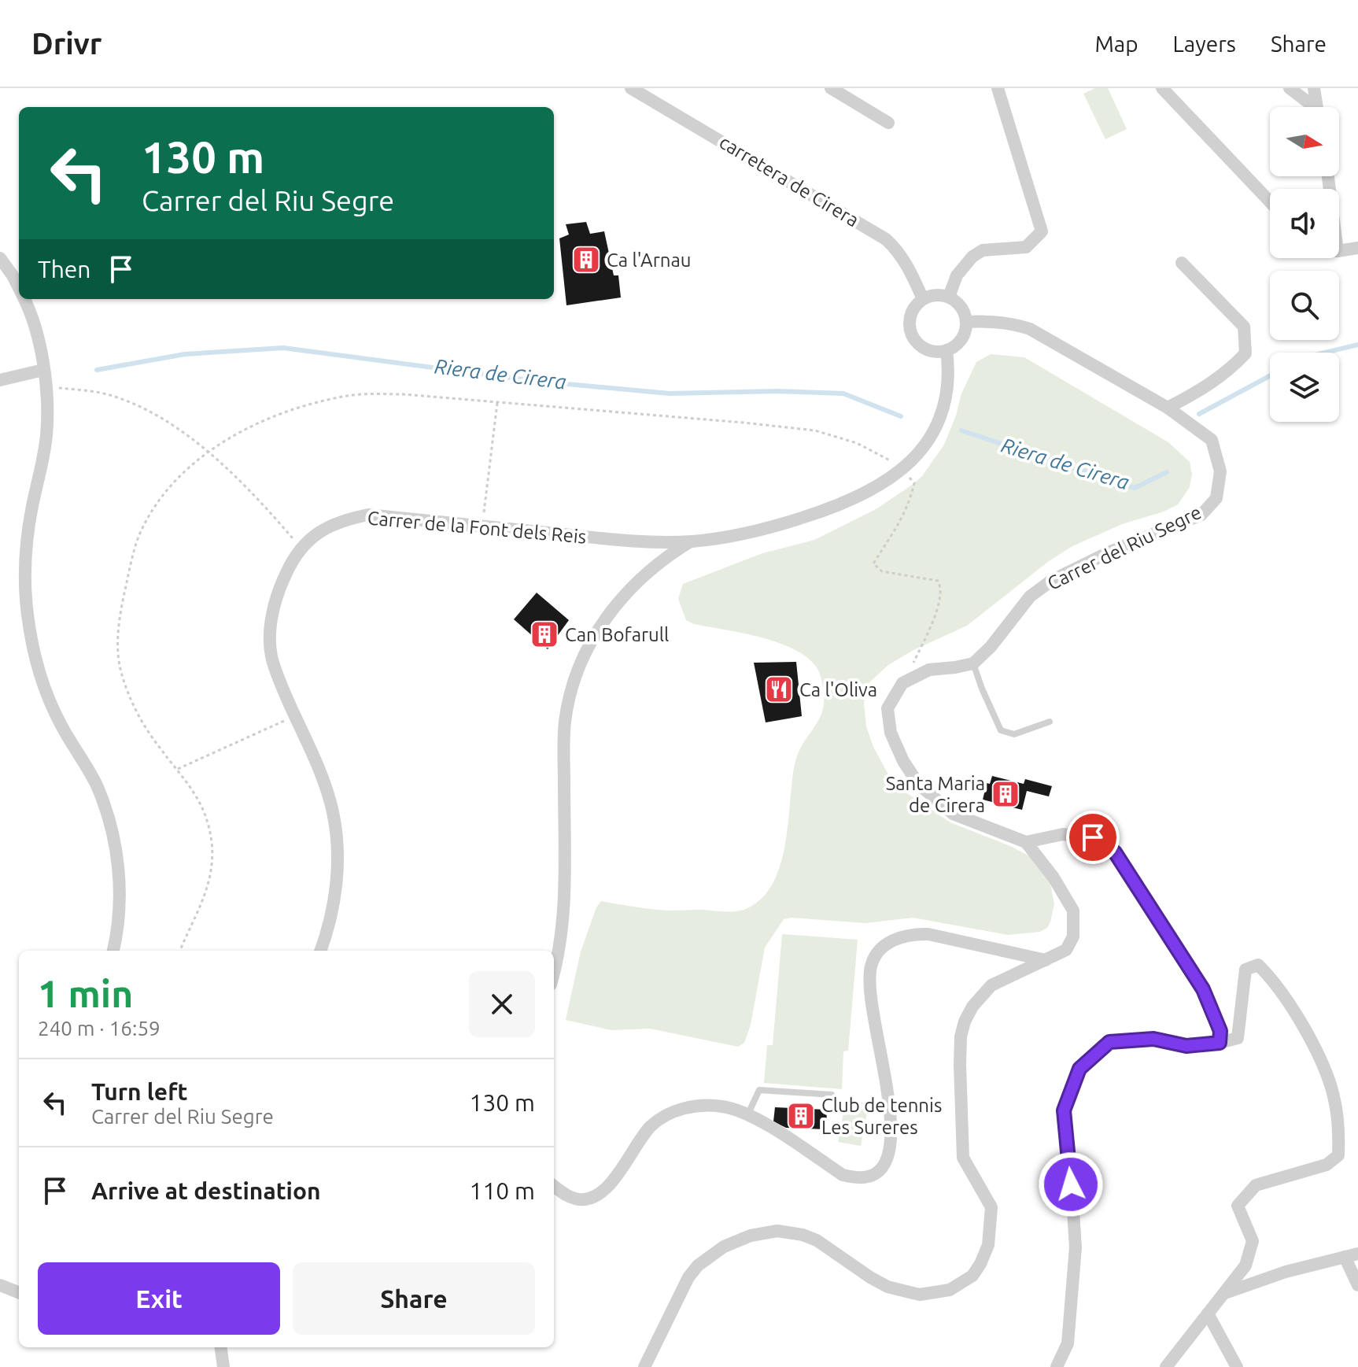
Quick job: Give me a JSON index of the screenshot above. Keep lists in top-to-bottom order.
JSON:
{
  "streets": {
    "street": ["carretera de Cirera", "Carrer de la Font dels Reis", "Carrer del Riu Segre"]
  },
  "crossings": [
    ["carretera de Cirera", "Carrer de la Font dels Reis"],
    ["carretera de Cirera", "Carrer del Riu Segre"],
    ["Carrer de la Font dels Reis", "Carrer del Riu Segre"]
  ],
  "water": ["Riera de Cirera"],
  "places": {
    "building": [
      "Ca l'Arnau",
      "Can Bofarull",
      "Santa Maria de Cirera",
      "Club de tennis Les Sureres"
    ],
    "restaurant": ["Ca l'Oliva"]
  },
  "north": "right",
  "page": {
    "header": "Drivr",
    "nav": ["Map", "Layers", "Share"],
    "turn": ["130 m", "Carrer del Riu Segre"],
    "then": "Then",
    "heading": ["1 min", "240 m · 16:59"],
    "list": [
      {
        "name": "Turn left",
        "note": "Carrer del Riu Segre",
        "value": "130 m"
      },
      {
        "name": "Arrive at destination",
        "value": "110 m"
      }
    ],
    "buttons": ["Exit", "Share"]
  }
}
